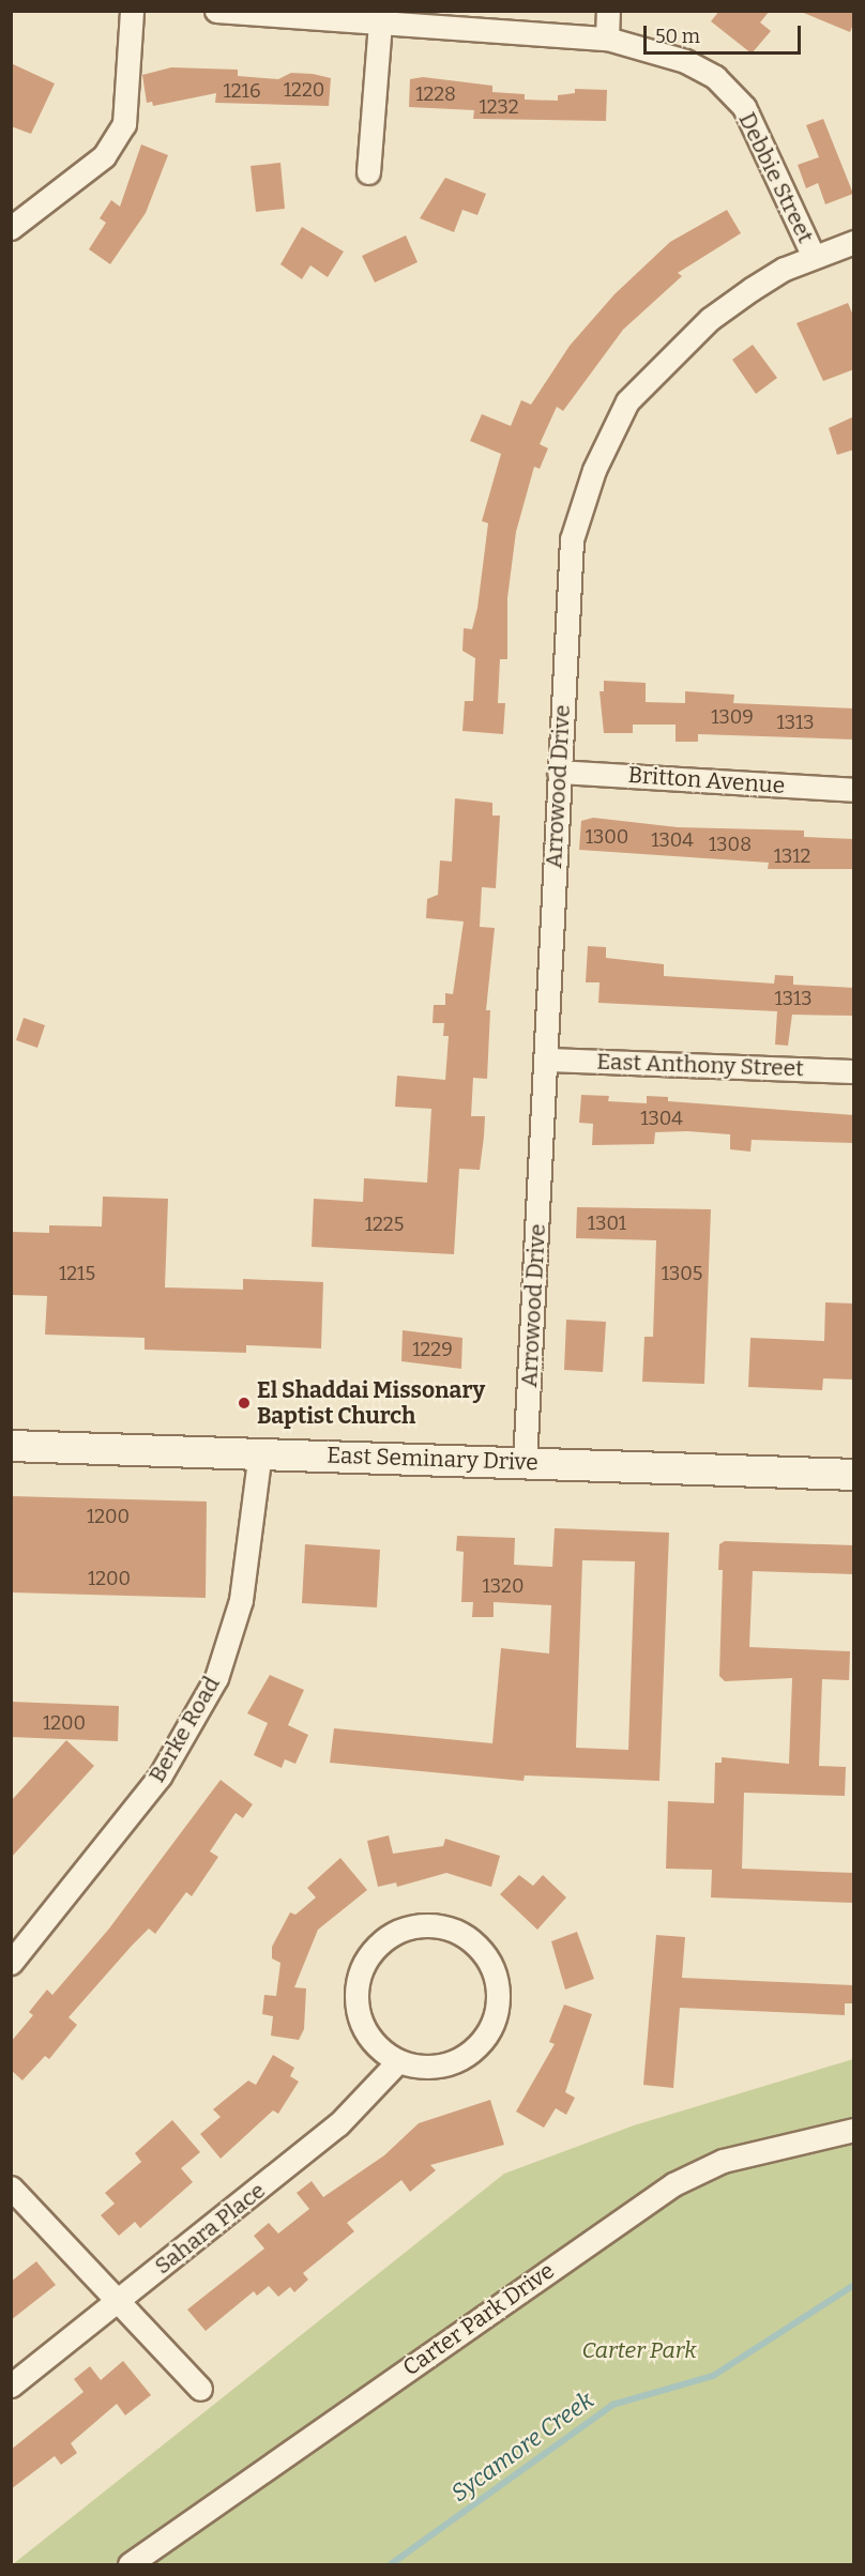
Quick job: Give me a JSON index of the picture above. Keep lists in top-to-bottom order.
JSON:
{
  "streets": {
    "main road": ["East Seminary Drive"],
    "street": [
      "Debbie Street",
      "Britton Avenue",
      "Arrowood Drive",
      "East Anthony Street",
      "Berke Road",
      "Sahara Place",
      "Carter Park Drive"
    ]
  },
  "crossings": [
    ["Debbie Street", "Arrowood Drive"],
    ["Britton Avenue", "Arrowood Drive"],
    ["Arrowood Drive", "East Anthony Street"],
    ["Arrowood Drive", "East Seminary Drive"],
    ["East Seminary Drive", "Berke Road"]
  ],
  "water": ["Sycamore Creek"],
  "parks": ["Carter Park"],
  "places": ["El Shaddai Missonary Baptist Church"],
  "house_numbers": [
    "1220",
    "1216",
    "1228",
    "1232",
    "1309",
    "1313",
    "1300",
    "1304",
    "1308",
    "1312",
    "1313",
    "1304",
    "1301",
    "1225",
    "1215",
    "1305",
    "1229",
    "1200",
    "1200",
    "1320",
    "1200"
  ],
  "scale_bar": "50 m"
}
